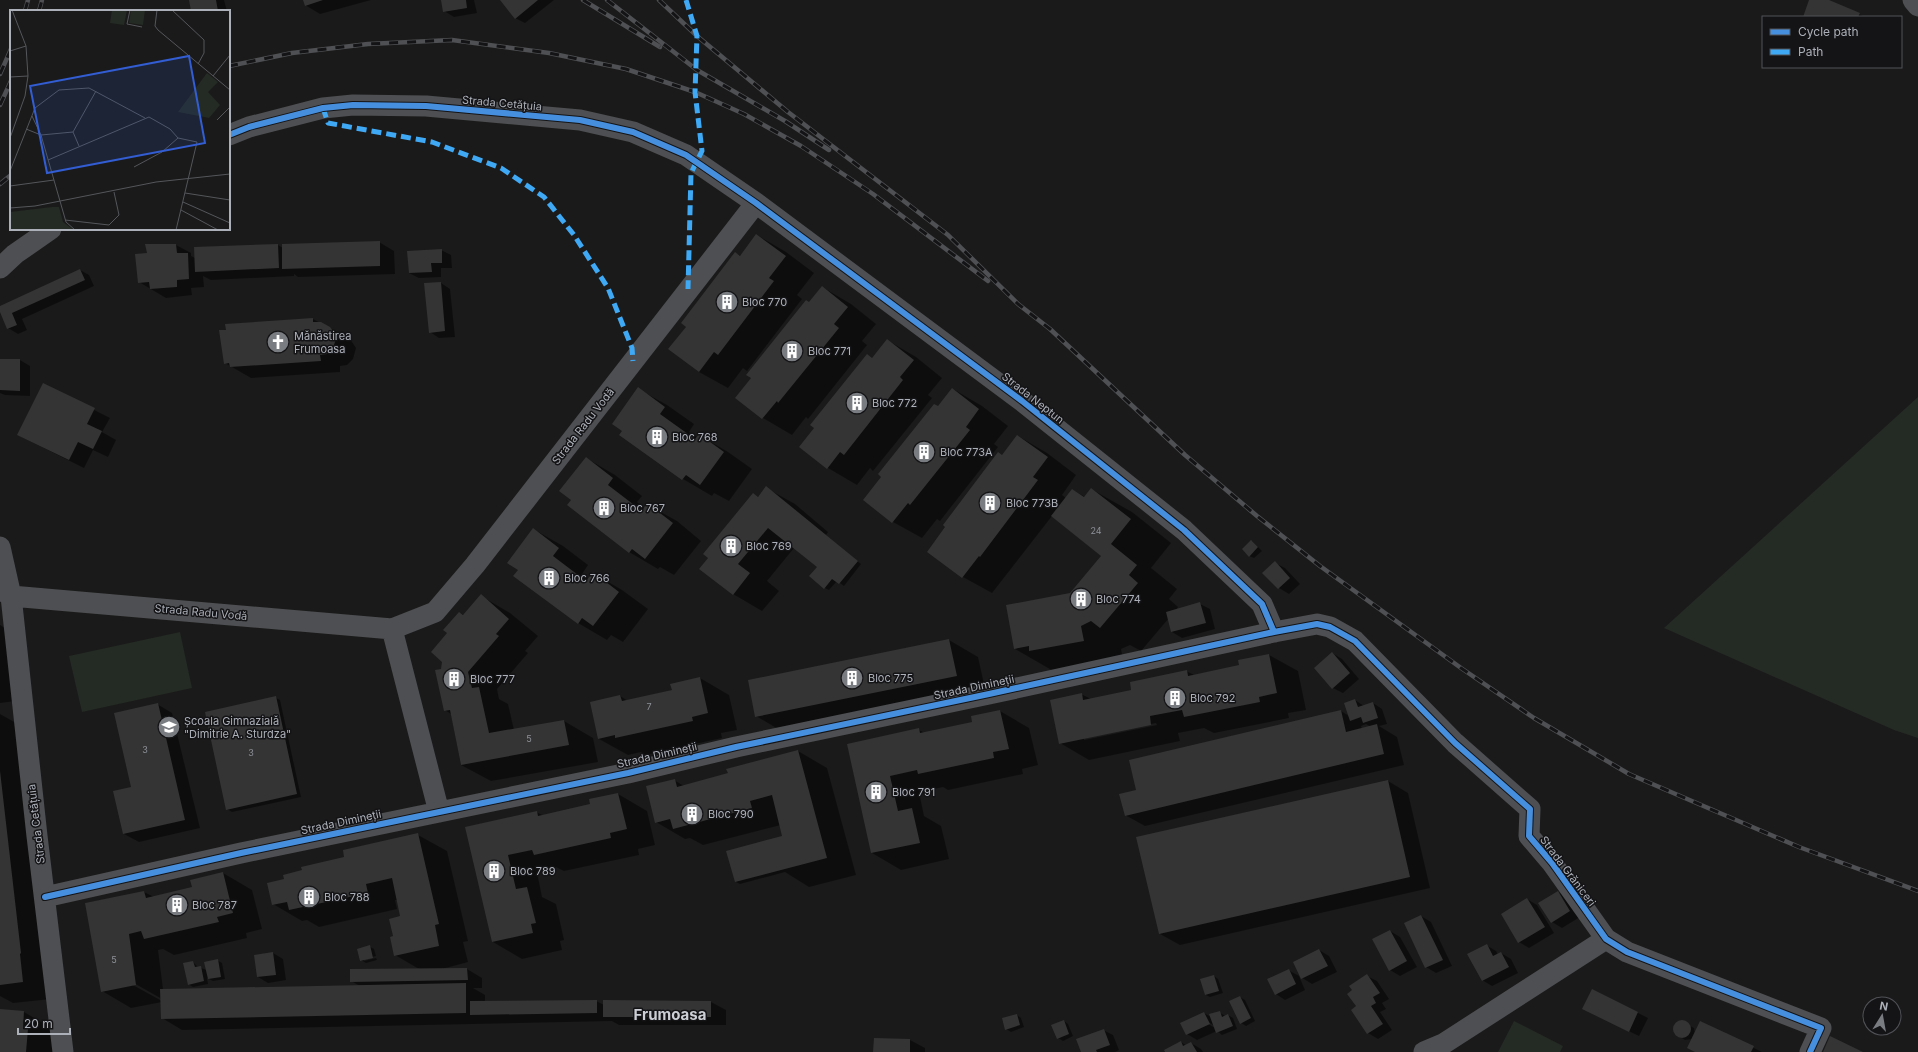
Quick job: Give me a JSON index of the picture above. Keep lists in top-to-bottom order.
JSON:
{
  "streets": {
    "street": [
      "Strada Cetățuia",
      "Strada Neptun",
      "Strada Radu Vodă",
      "Strada Dimineții",
      "Strada Grăniceri"
    ]
  },
  "crossings": [
    ["Strada Cetățuia", "Strada Neptun"],
    ["Strada Cetățuia", "Strada Radu Vodă"],
    ["Strada Cetățuia", "Strada Dimineții"],
    ["Strada Neptun", "Strada Radu Vodă"],
    ["Strada Neptun", "Strada Dimineții"],
    ["Strada Neptun", "Strada Grăniceri"],
    ["Strada Dimineții", "Strada Grăniceri"]
  ],
  "districts": ["Frumoasa"],
  "places": {
    "building": [
      "Bloc 770",
      "Bloc 771",
      "Bloc 772",
      "Bloc 768",
      "Bloc 773A",
      "Bloc 773B",
      "Bloc 767",
      "Bloc 769",
      "Bloc 766",
      "Bloc 774",
      "Bloc 775",
      "Bloc 777",
      "Bloc 792",
      "Bloc 791",
      "Bloc 790",
      "Bloc 789",
      "Bloc 788",
      "Bloc 787"
    ],
    "church": ["Mănăstirea Frumoasa"],
    "school or university": ["Școala Gimnazială \"Dimitrie A. Sturdza\""]
  },
  "house_numbers": [
    "24",
    "7",
    "5",
    "3",
    "3",
    "5"
  ],
  "legend": ["Cycle path", "Path"],
  "scale_bar": "20 m",
  "north": "top"
}
